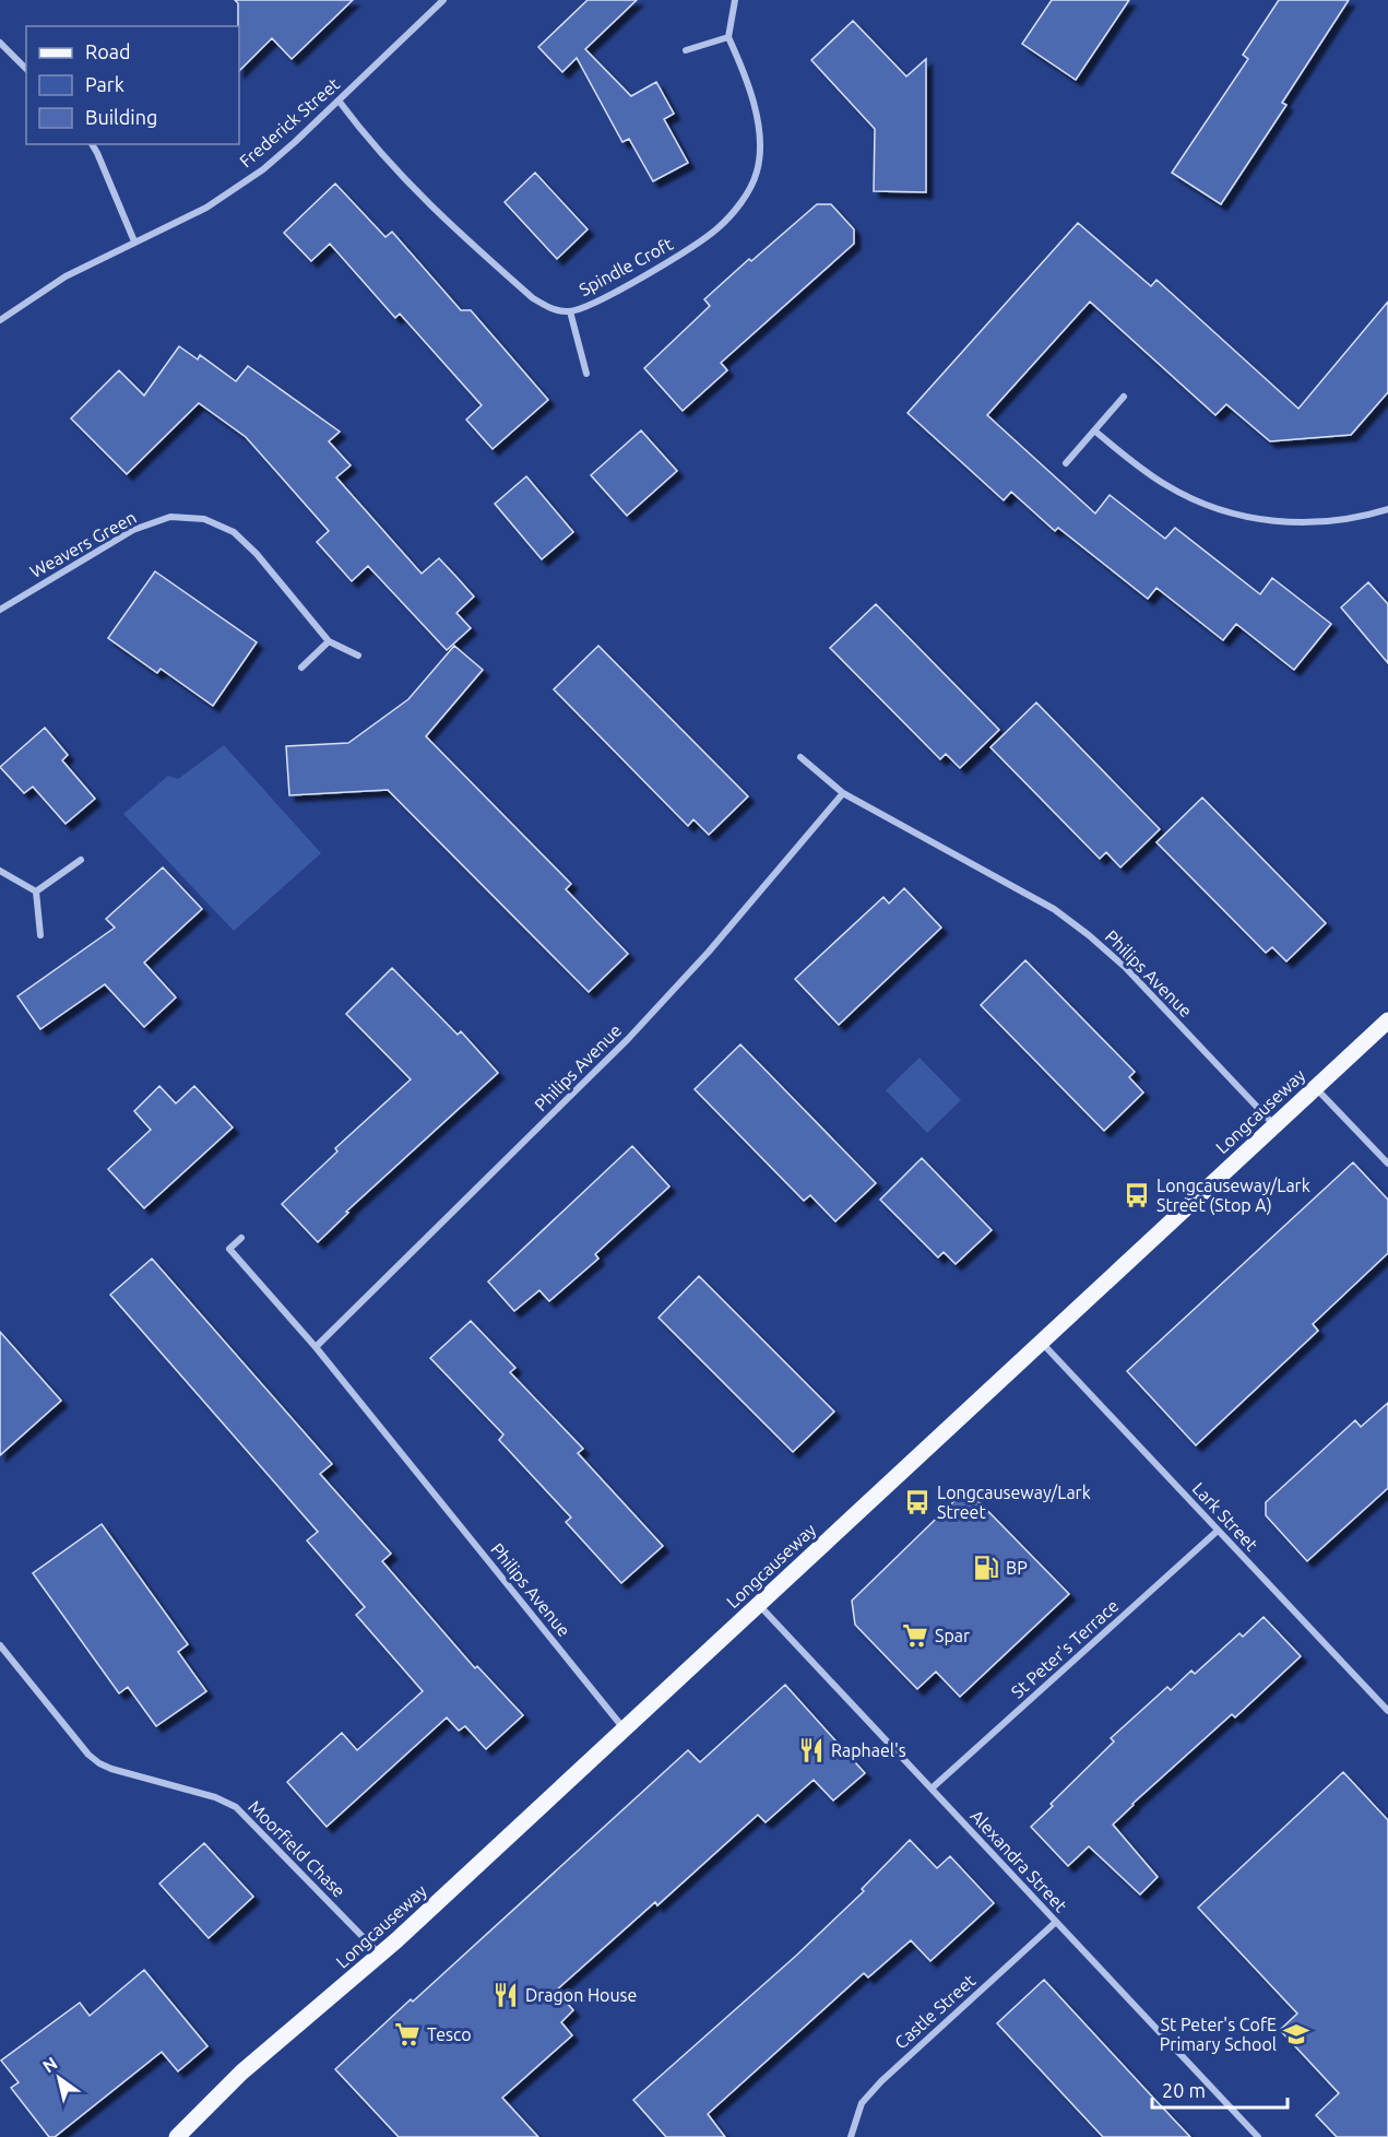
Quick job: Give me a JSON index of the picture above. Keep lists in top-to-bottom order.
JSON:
{
  "streets": {
    "main road": ["Longcauseway"],
    "street": [
      "Frederick Street",
      "Spindle Croft",
      "Weavers Green",
      "Philips Avenue",
      "Lark Street",
      "St Peter's Terrace",
      "Moorfield Chase",
      "Alexandra Street",
      "Castle Street"
    ]
  },
  "crossings": [
    ["Frederick Street", "Spindle Croft"],
    ["Philips Avenue", "Longcauseway"],
    ["Longcauseway", "Lark Street"],
    ["Longcauseway", "Moorfield Chase"],
    ["Longcauseway", "Alexandra Street"],
    ["Lark Street", "St Peter's Terrace"],
    ["St Peter's Terrace", "Alexandra Street"],
    ["Alexandra Street", "Castle Street"]
  ],
  "places": {
    "bus stop": ["Longcauseway/Lark Street (Stop A)", "Longcauseway/Lark Street"],
    "fuel station": ["BP"],
    "supermarket": ["Spar", "Tesco"],
    "restaurant": ["Raphael's", "Dragon House"],
    "school or university": ["St Peter's CofE Primary School"]
  },
  "legend": ["Road", "Park", "Building"],
  "scale_bar": "20 m",
  "north": "top left"
}
